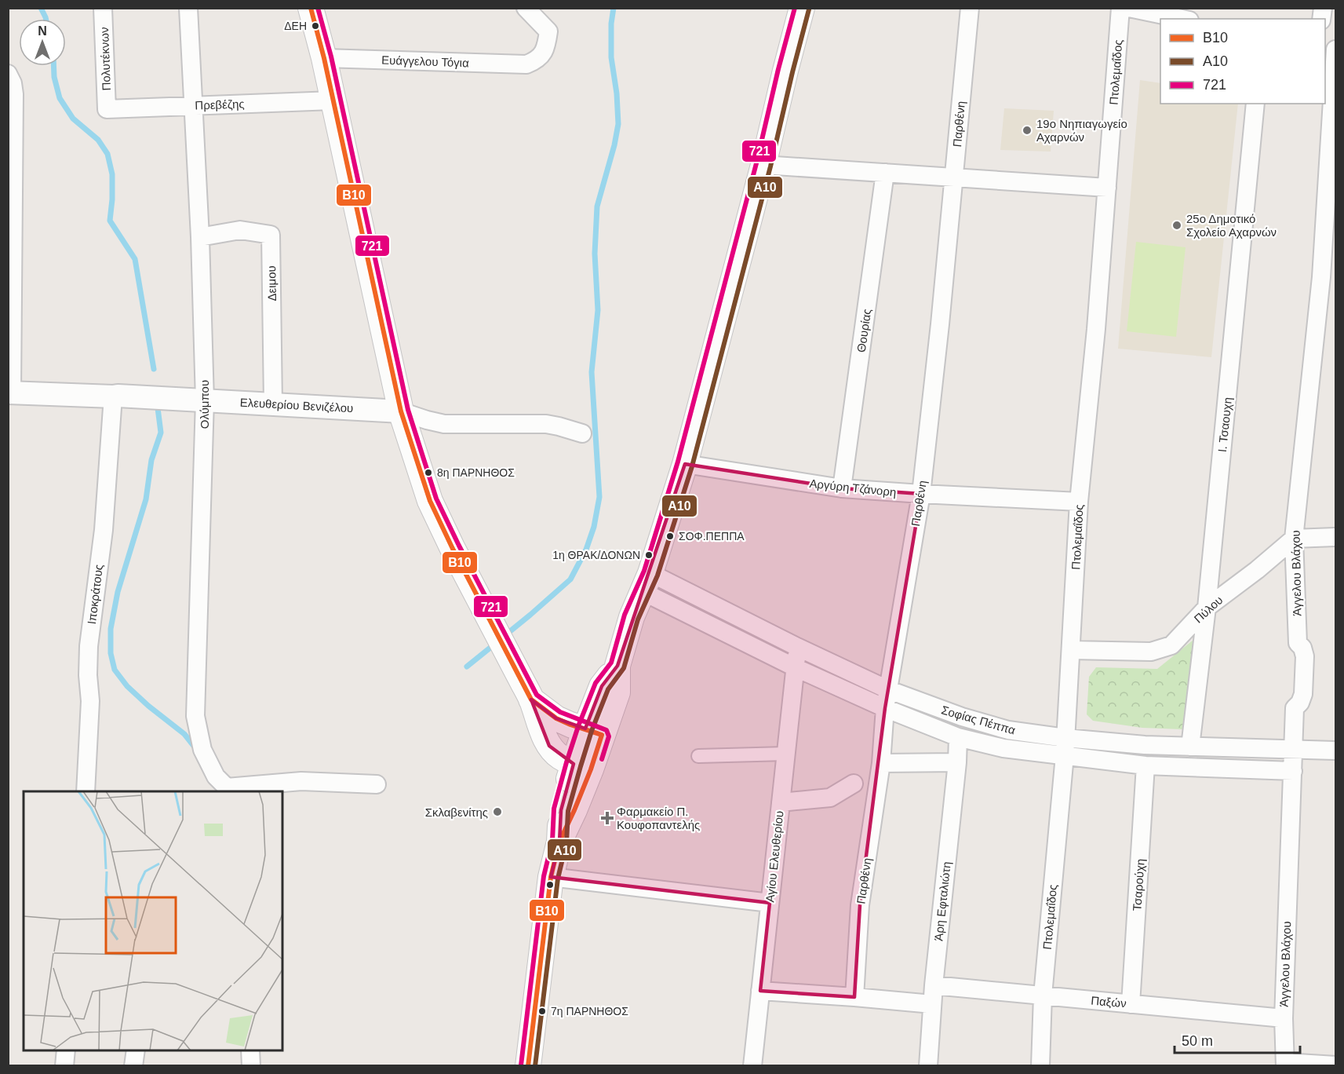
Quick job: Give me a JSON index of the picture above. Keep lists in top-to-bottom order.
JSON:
{
  "streets": {
    "street": [
      "Πολυτέκνων",
      "Ευάγγελου Τόγια",
      "Πτολεμαΐδος",
      "Πρεβέζης",
      "Παρθένη",
      "Δειμου",
      "Θουρίας",
      "Ολύμπου",
      "Ελευθερίου Βενιζέλου",
      "Ι. Τσαουχη",
      "Αργύρη Τζάνορη",
      "Άγγελου Βλάχου",
      "Ιποκράτους",
      "Πύλου",
      "Σοφίας Πέππα",
      "Αγίου Ελευθερίου",
      "Τσαρούχη",
      "Άρη Εφταλιώτη",
      "Παξών"
    ]
  },
  "crossings": [
    ["Πολυτέκνων", "Πρεβέζης"],
    ["Πτολεμαΐδος", "Αργύρη Τζάνορη"],
    ["Πτολεμαΐδος", "Πύλου"],
    ["Πτολεμαΐδος", "Σοφίας Πέππα"],
    ["Πτολεμαΐδος", "Παξών"],
    ["Πρεβέζης", "Ολύμπου"],
    ["Παρθένη", "Αργύρη Τζάνορη"],
    ["Παρθένη", "Σοφίας Πέππα"],
    ["Δειμου", "Ολύμπου"],
    ["Δειμου", "Ελευθερίου Βενιζέλου"],
    ["Θουρίας", "Αργύρη Τζάνορη"],
    ["Ολύμπου", "Ελευθερίου Βενιζέλου"],
    ["Ελευθερίου Βενιζέλου", "Ιποκράτους"],
    ["Ι. Τσαουχη", "Πύλου"],
    ["Ι. Τσαουχη", "Σοφίας Πέππα"],
    ["Άγγελου Βλάχου", "Πύλου"],
    ["Άγγελου Βλάχου", "Σοφίας Πέππα"],
    ["Άγγελου Βλάχου", "Παξών"],
    ["Σοφίας Πέππα", "Αγίου Ελευθερίου"],
    ["Σοφίας Πέππα", "Τσαρούχη"],
    ["Σοφίας Πέππα", "Άρη Εφταλιώτη"],
    ["Τσαρούχη", "Παξών"],
    ["Άρη Εφταλιώτη", "Παξών"]
  ],
  "places": {
    "other": [
      "ΔΕΗ",
      "19ο Νηπιαγωγείο Αχαρνών",
      "25ο Δημοτικό Σχολείο Αχαρνών",
      "8η ΠΑΡΝΗΘΟΣ",
      "ΣΟΦ.ΠΕΠΠΑ",
      "1η ΘΡΑΚ/ΔΟΝΩΝ",
      "Σκλαβενίτης",
      "7η ΠΑΡΝΗΘΟΣ"
    ],
    "health": ["Φαρμακείο Π. Κουφοπαντελής"]
  },
  "lines": ["transit line Β10", "transit line 721", "transit line Α10"],
  "legend": ["Β10", "Α10", "721"],
  "scale_bar": "50 m",
  "north": "top"
}
